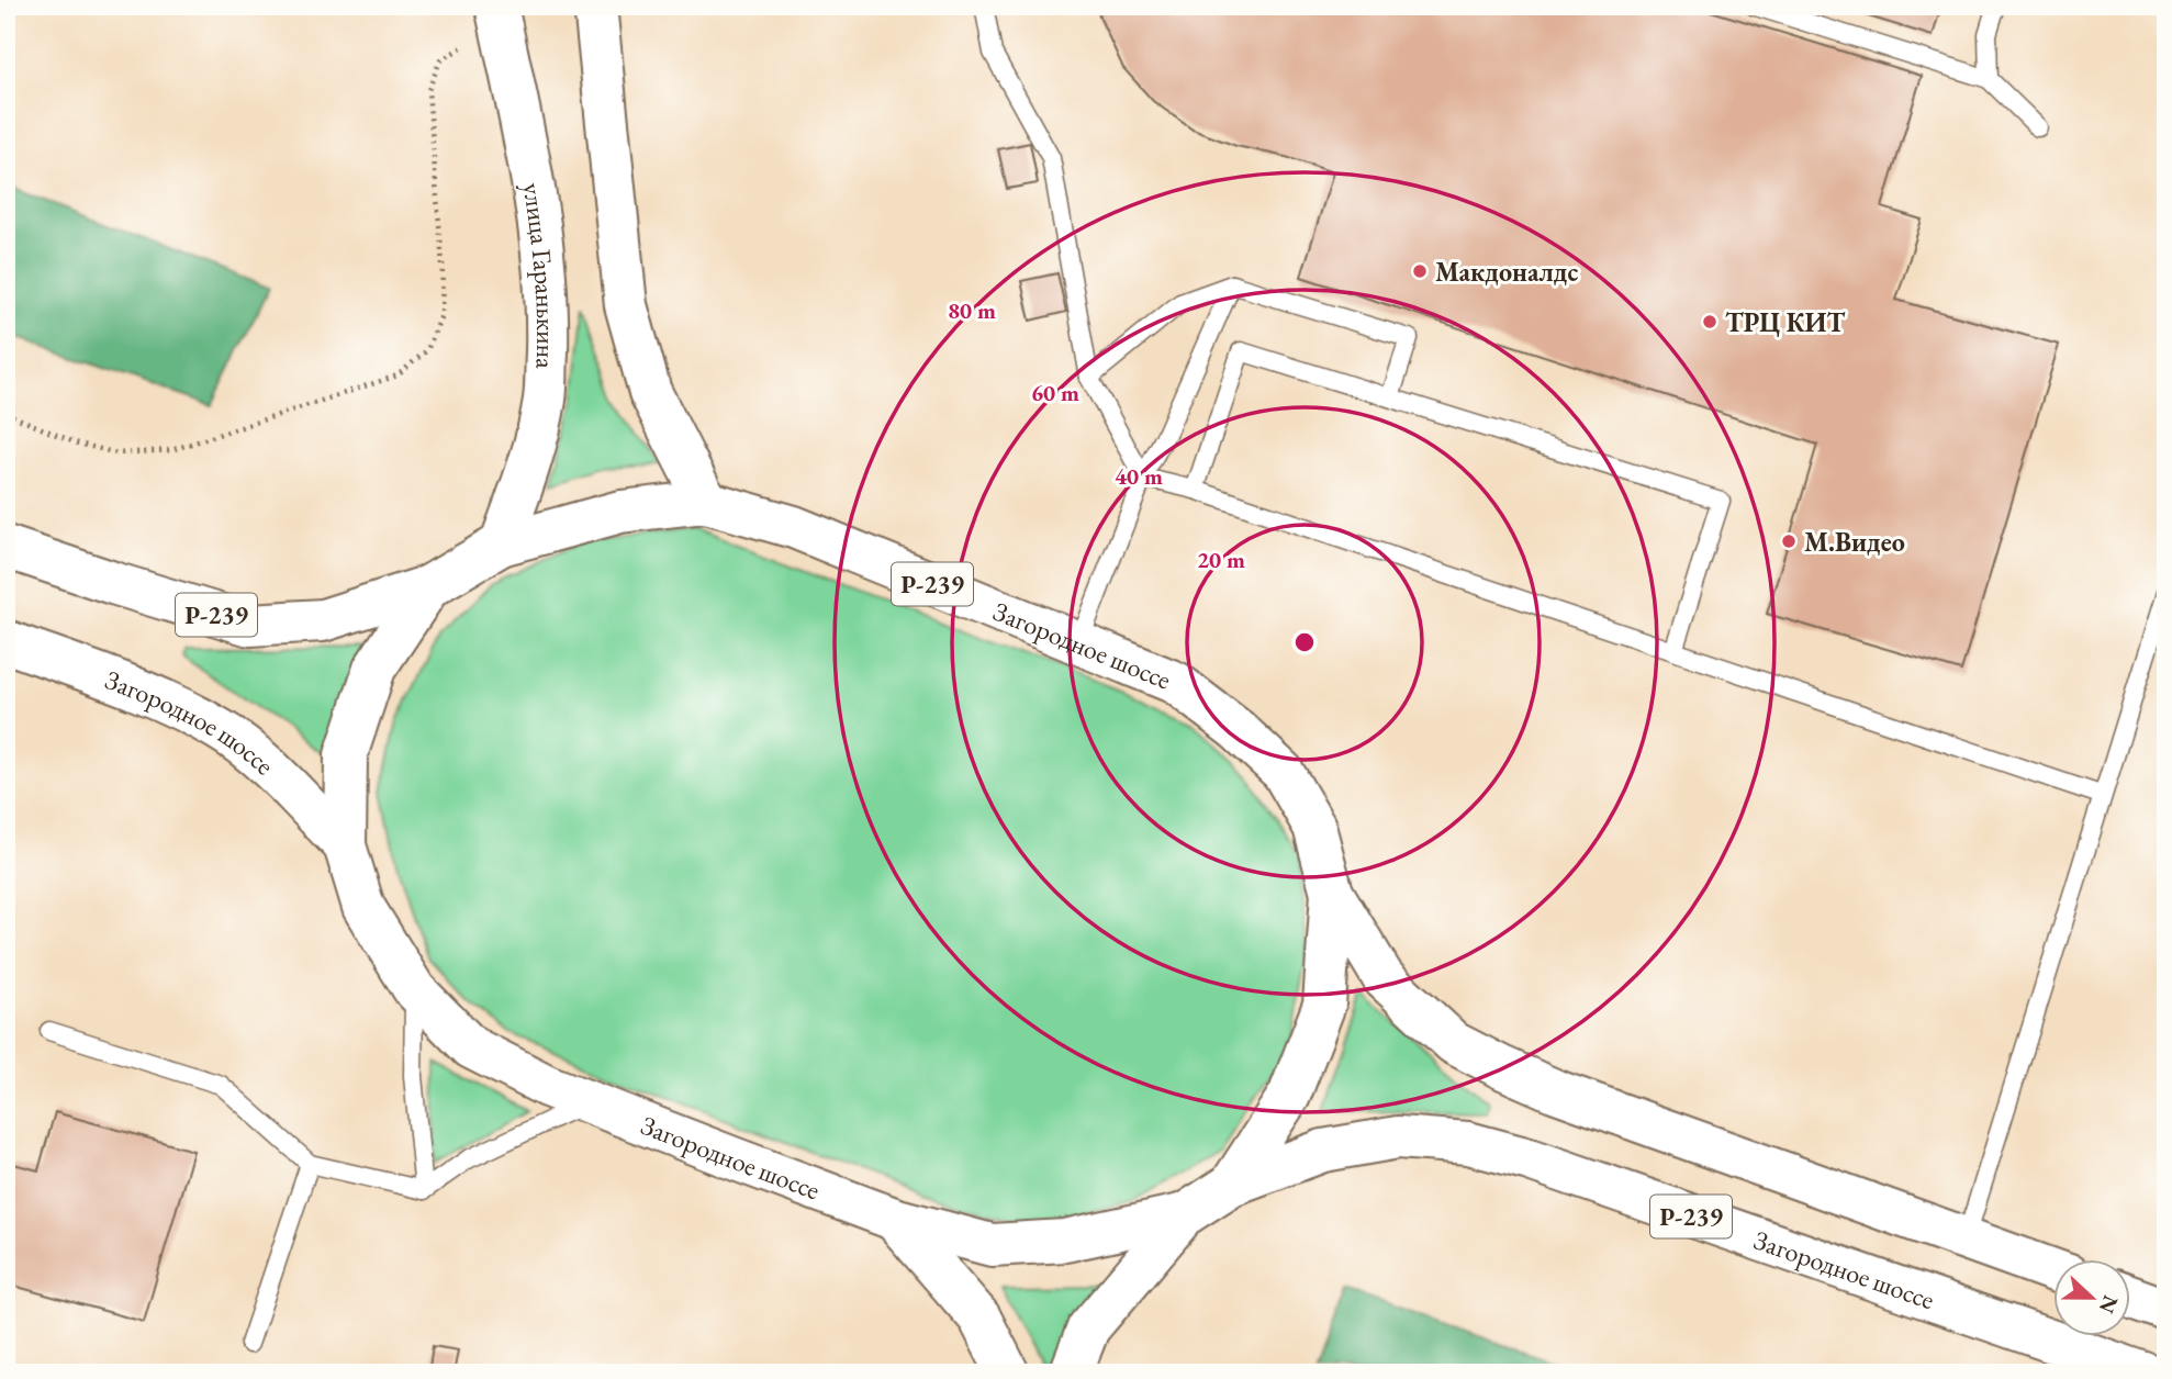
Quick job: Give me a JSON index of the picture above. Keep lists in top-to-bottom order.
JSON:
{
  "streets": {
    "main road": ["улица Гаранькина", "Р-239", "Загородное шоссе"]
  },
  "crossings": [
    ["улица Гаранькина", "Загородное шоссе"]
  ],
  "places": ["Макдоналдс", "ТРЦ КИТ", "М.Видео"],
  "north": "right",
  "rings": [
    "80 m",
    "60 m",
    "40 m",
    "20 m"
  ]
}
